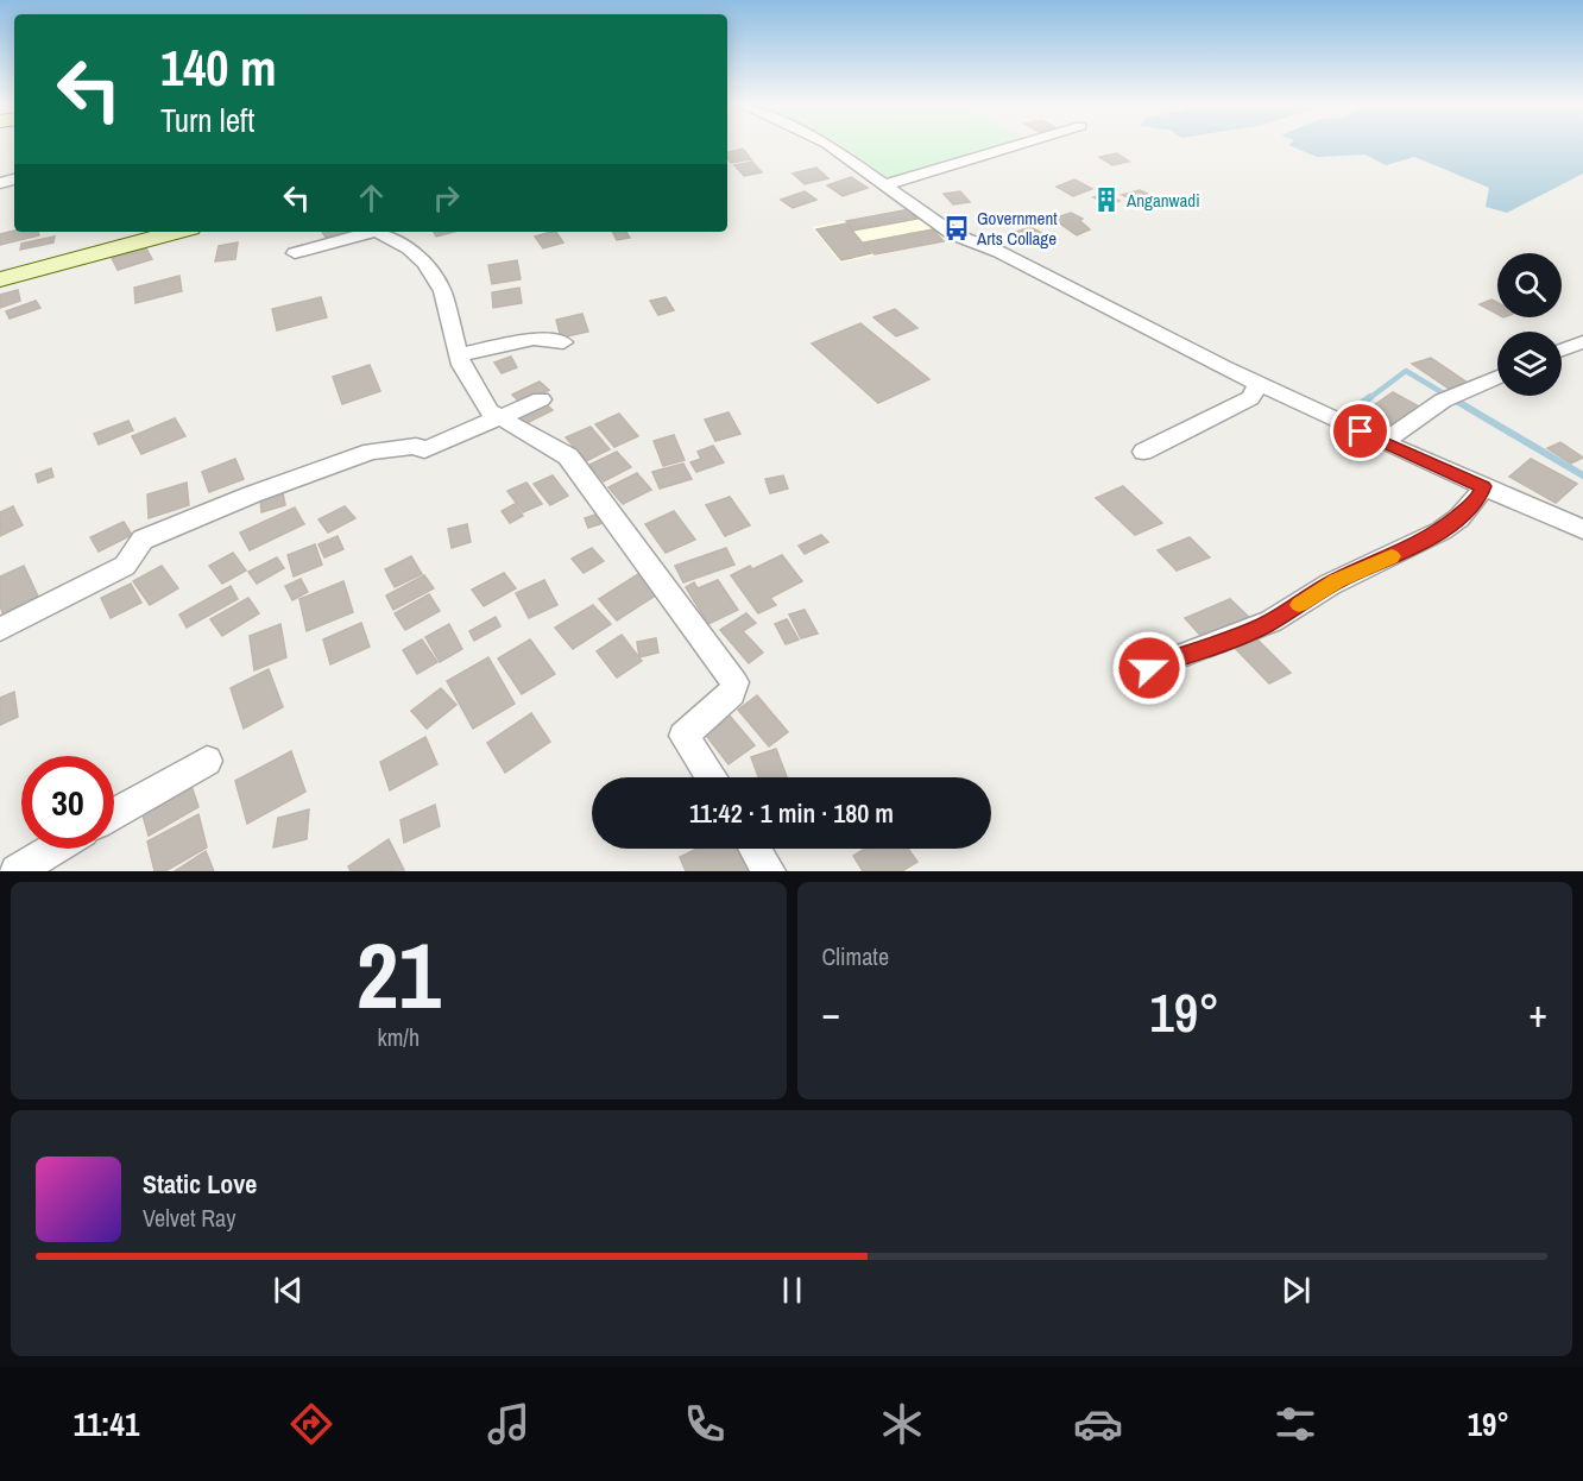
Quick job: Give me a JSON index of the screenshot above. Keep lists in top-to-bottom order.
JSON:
{
  "places": {
    "building": ["Anganwadi"],
    "bus stop": ["Government Arts Collage"]
  },
  "page": {
    "turn": ["140 m", "Turn left"],
    "limit": "30",
    "trip": "11:42 · 1 min · 180 m",
    "tile": [
      ["21", "km/h"],
      "Climate"
    ],
    "heat": ["−", "19°", "+"],
    "song": ["Static Love", "Velvet Ray"],
    "tabs": ["11:41", "19°"]
  }
}
